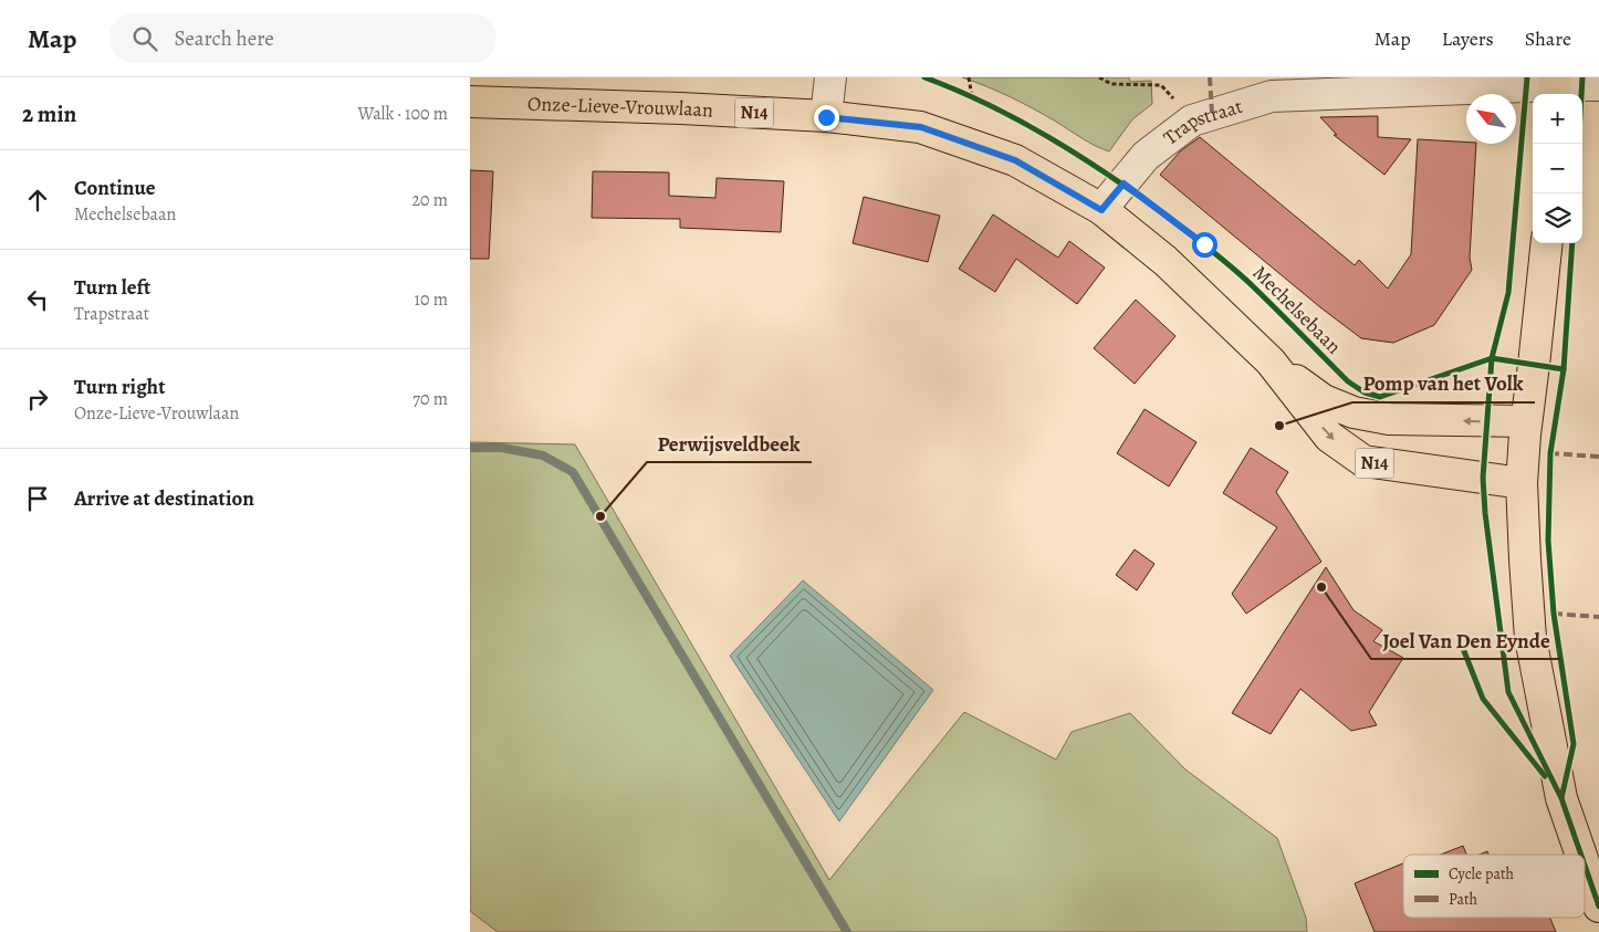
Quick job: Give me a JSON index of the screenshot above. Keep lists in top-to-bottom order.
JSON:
{
  "streets": {
    "main road": ["Onze-Lieve-Vrouwlaan", "N14"],
    "street": ["Trapstraat"],
    "cycle path": ["Mechelsebaan"]
  },
  "crossings": [
    ["Onze-Lieve-Vrouwlaan", "N14"],
    ["Onze-Lieve-Vrouwlaan", "Trapstraat"]
  ],
  "places": ["Pomp van het Volk", "Perwijsveldbeek", "Joel Van Den Eynde"],
  "legend": ["Cycle path", "Path"],
  "north": "top left",
  "page": {
    "header": "Map",
    "search": "Search here",
    "nav": ["Map", "Layers", "Share"],
    "heading": ["2 min", "Walk · 100 m"],
    "map_buttons": ["+", "−"],
    "list": [
      ["Continue", "Mechelsebaan", "20 m"],
      ["Turn left", "Trapstraat", "10 m"],
      ["Turn right", "Onze-Lieve-Vrouwlaan", "70 m"],
      "Arrive at destination"
    ]
  }
}
